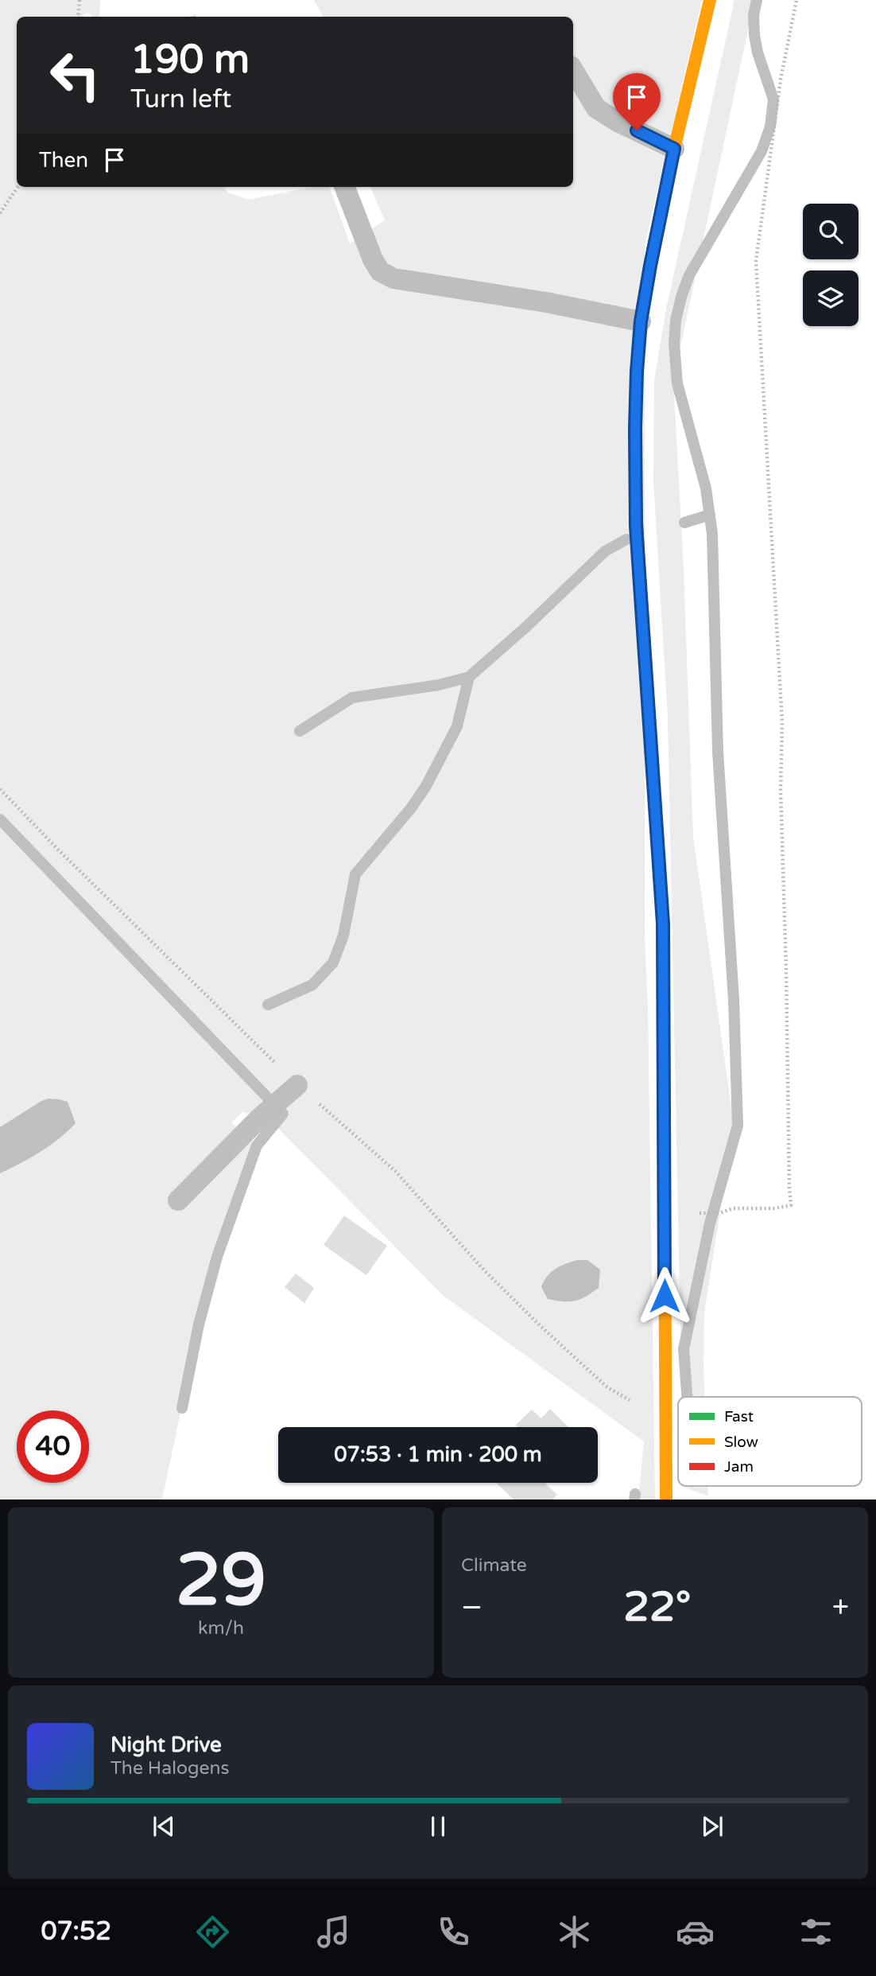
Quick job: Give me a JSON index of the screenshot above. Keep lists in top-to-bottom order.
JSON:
{
  "legend": ["Fast", "Slow", "Jam"],
  "page": {
    "turn": ["190 m", "Turn left"],
    "then": "Then",
    "limit": "40",
    "trip": "07:53 · 1 min · 200 m",
    "tile": [
      ["29", "km/h"],
      "Climate"
    ],
    "heat": ["−", "22°", "+"],
    "song": ["Night Drive", "The Halogens"],
    "tabs": "07:52"
  }
}
